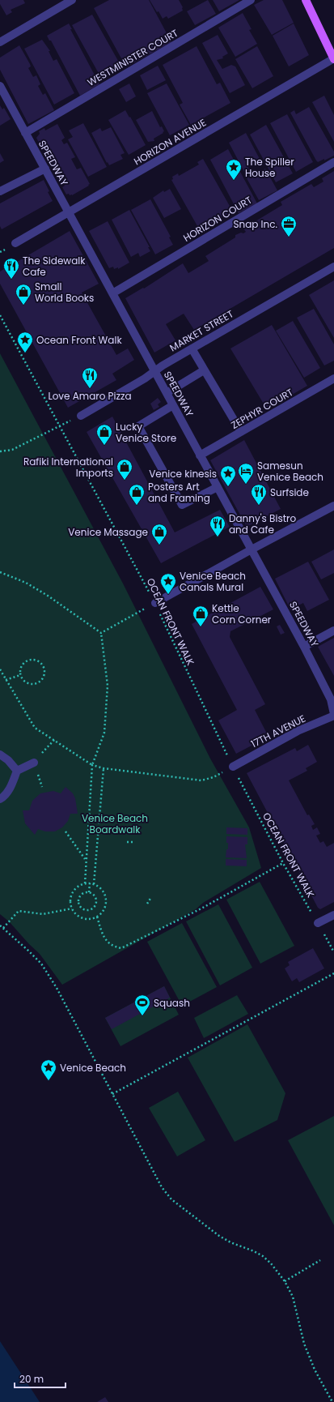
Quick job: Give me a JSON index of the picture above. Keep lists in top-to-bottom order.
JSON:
{
  "streets": {
    "street": [
      "WESTMINISTER COURT",
      "HORIZON AVENUE",
      "SPEEDWAY",
      "HORIZON COURT",
      "MARKET STREET",
      "ZEPHYR COURT",
      "17TH AVENUE"
    ],
    "path": ["OCEAN FRONT WALK"]
  },
  "crossings": [
    ["WESTMINISTER COURT", "SPEEDWAY"],
    ["HORIZON AVENUE", "SPEEDWAY"],
    ["SPEEDWAY", "HORIZON COURT"],
    ["SPEEDWAY", "MARKET STREET"],
    ["SPEEDWAY", "ZEPHYR COURT"],
    ["SPEEDWAY", "17TH AVENUE"],
    ["OCEAN FRONT WALK", "17TH AVENUE"]
  ],
  "parks": ["Venice Beach Boardwalk"],
  "places": {
    "place": [
      "The Spiller House",
      "Ocean Front Walk",
      "Venice kinesis",
      "Venice Beach Canals Mural",
      "Venice Beach"
    ],
    "office": ["Snap Inc."],
    "restaurant": [
      "The Sidewalk Cafe",
      "Love Amaro Pizza",
      "Surfside",
      "Danny's Bistro and Cafe"
    ],
    "shop": [
      "Small World Books",
      "Lucky Venice Store",
      "Rafiki International Imports",
      "Posters Art and Framing",
      "Venice Massage",
      "Kettle Corn Corner"
    ],
    "hotel": ["Samesun Venice Beach"],
    "sports": ["Squash"]
  },
  "scale_bar": "20 m"
}
